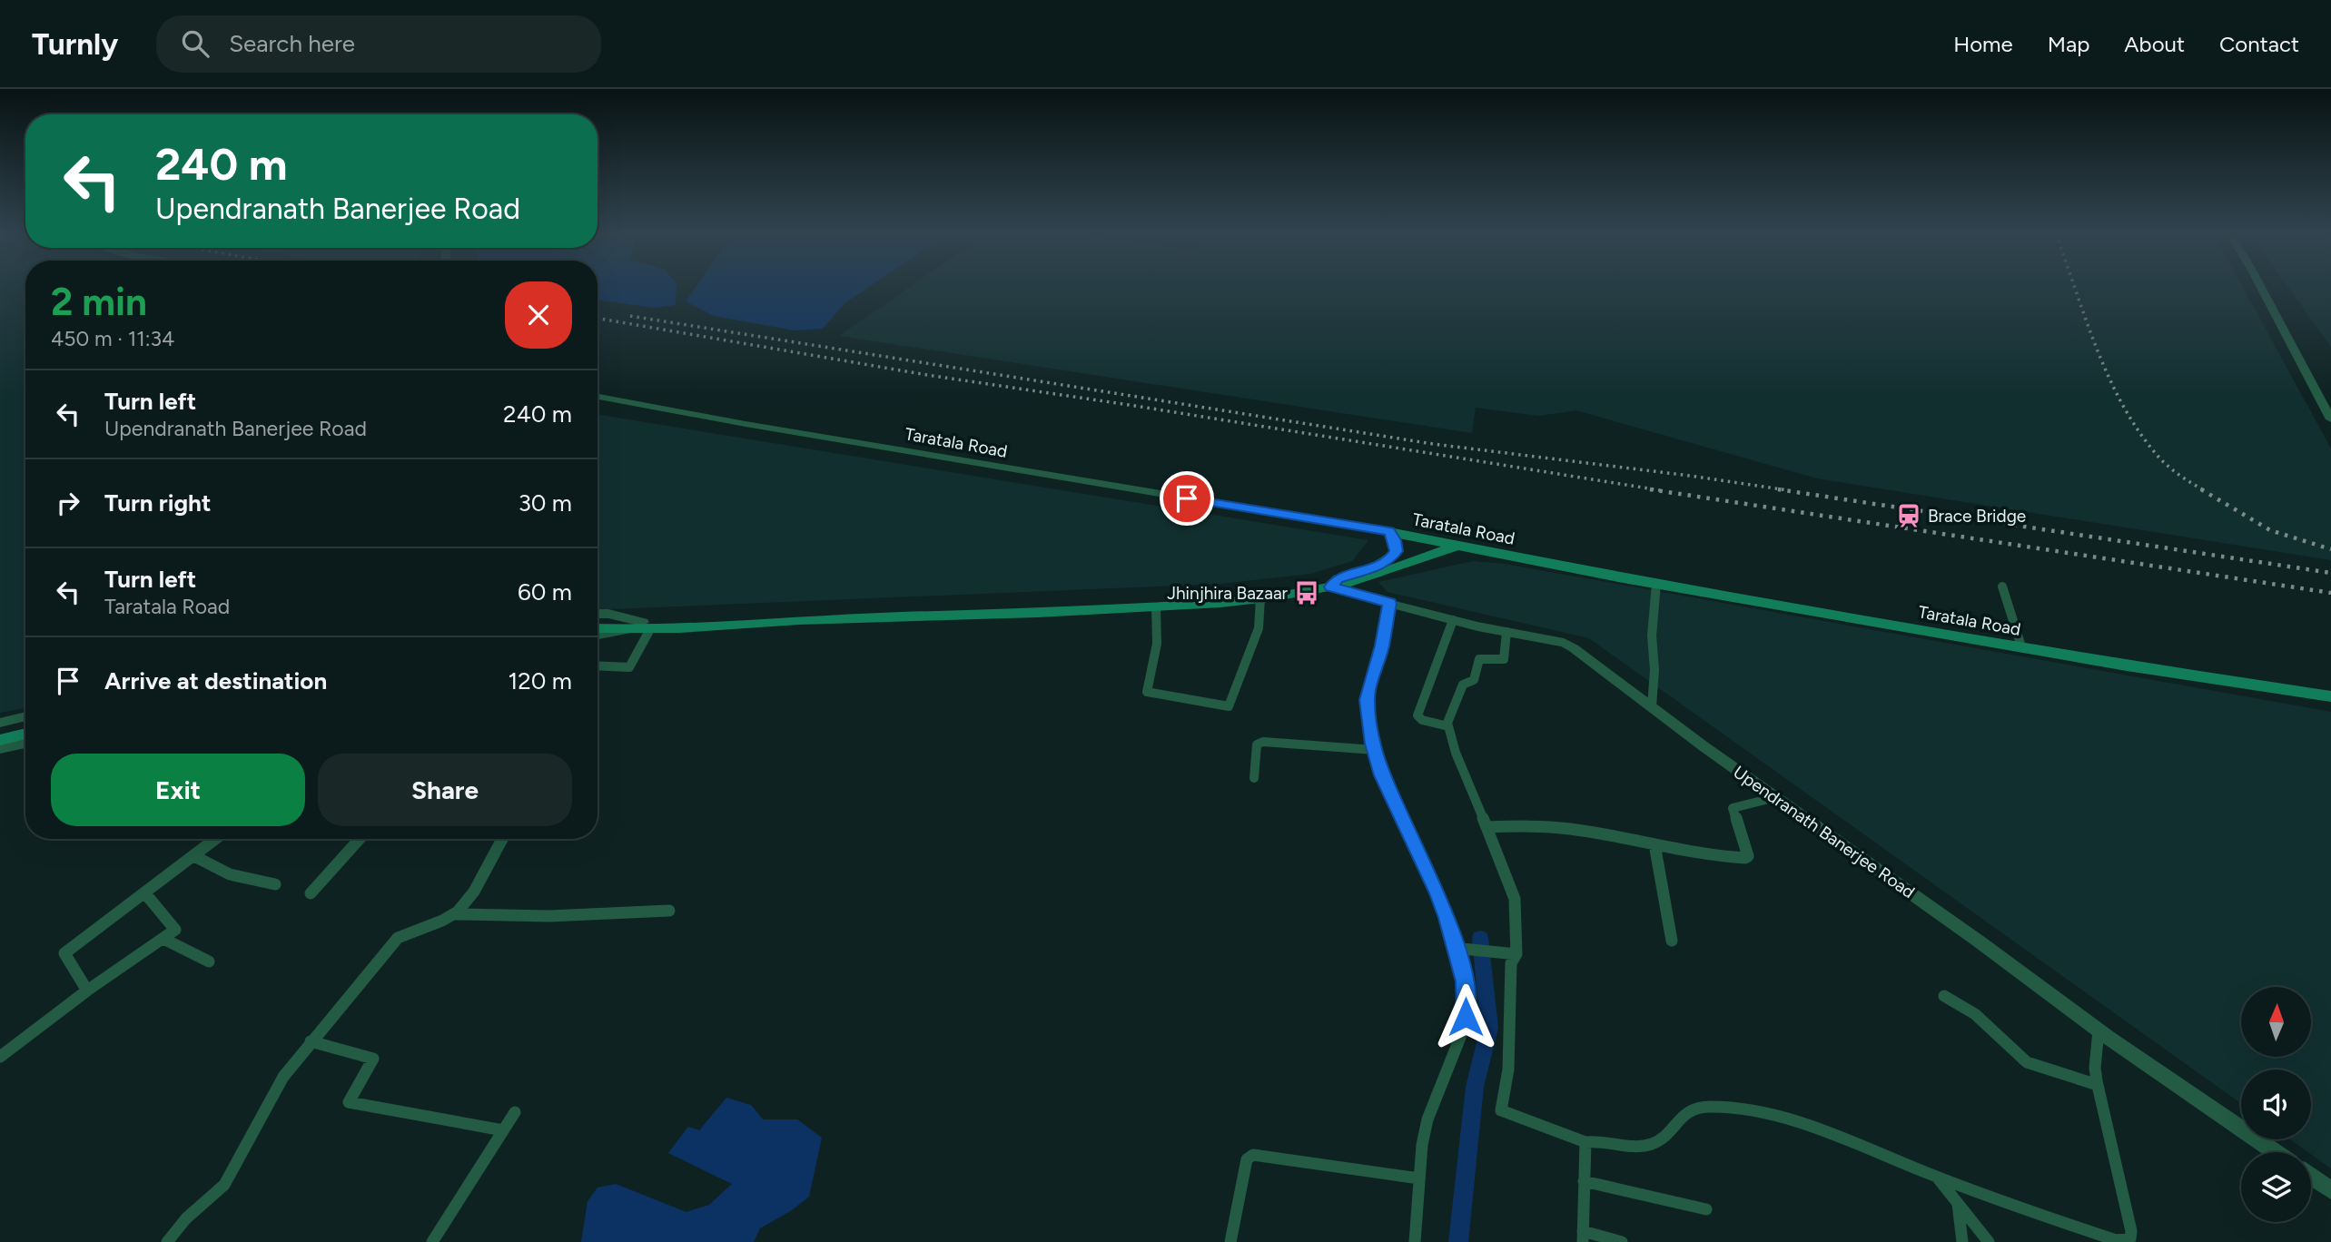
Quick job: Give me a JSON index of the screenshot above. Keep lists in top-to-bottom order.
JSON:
{
  "streets": {
    "main road": ["Taratala Road"],
    "street": ["Upendranath Banerjee Road"]
  },
  "places": {
    "station": ["Brace Bridge"],
    "bus stop": ["Jhinjhira Bazaar"]
  },
  "north": "top",
  "page": {
    "header": "Turnly",
    "search": "Search here",
    "nav": [
      "Home",
      "Map",
      "About",
      "Contact"
    ],
    "turn": ["240 m", "Upendranath Banerjee Road"],
    "heading": ["2 min", "450 m · 11:34"],
    "list": [
      {
        "name": "Turn left",
        "note": "Upendranath Banerjee Road",
        "value": "240 m"
      },
      {
        "name": "Turn right",
        "value": "30 m"
      },
      {
        "name": "Turn left",
        "note": "Taratala Road",
        "value": "60 m"
      },
      {
        "name": "Arrive at destination",
        "value": "120 m"
      }
    ],
    "buttons": ["Exit", "Share"]
  }
}
